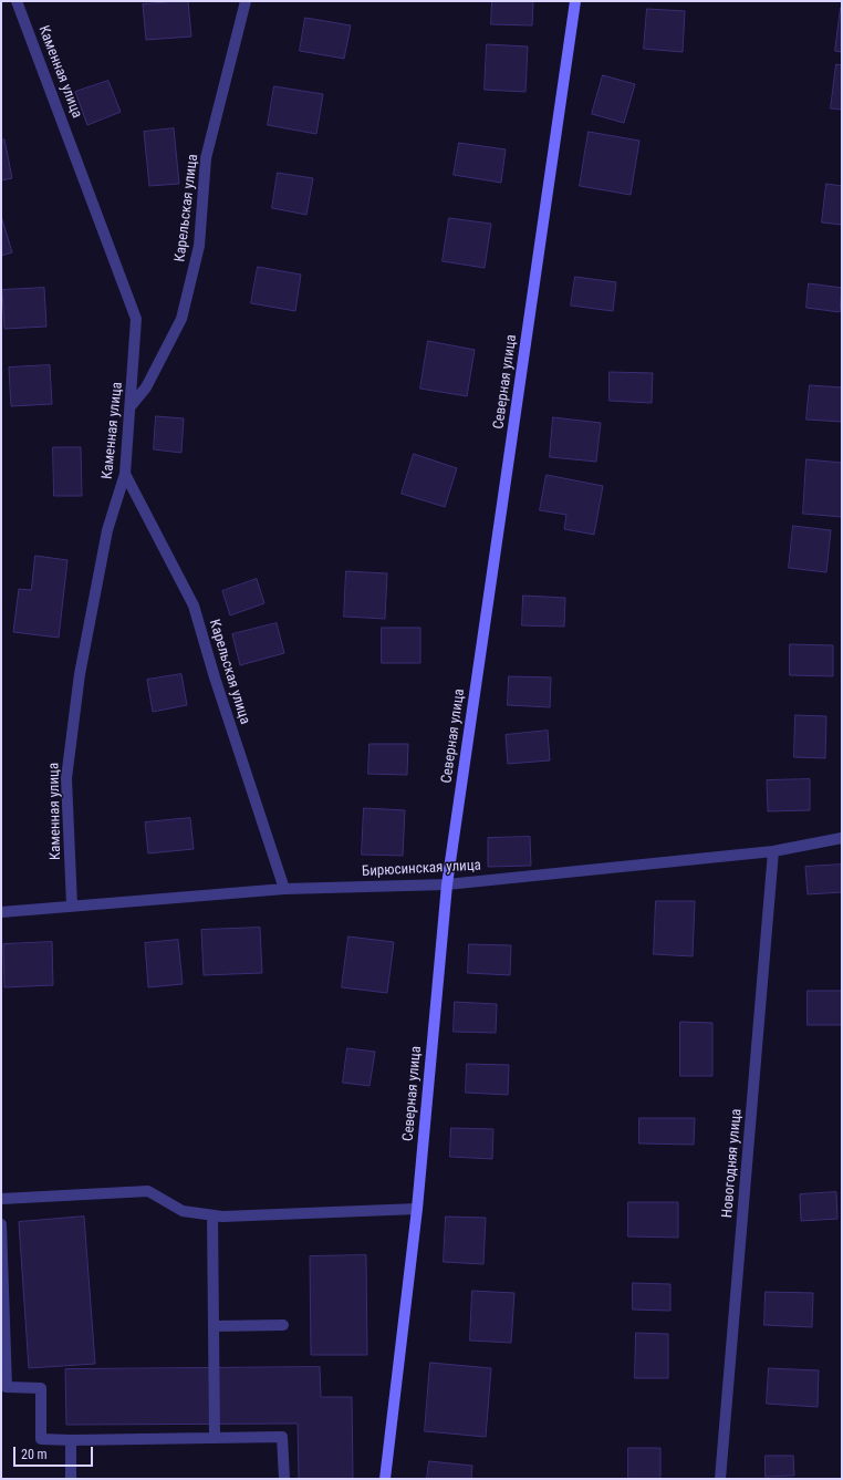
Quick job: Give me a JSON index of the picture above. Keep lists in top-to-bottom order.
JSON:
{
  "streets": {
    "main road": ["Северная улица"],
    "street": [
      "Каменная улица",
      "Карельская улица",
      "Бирюсинская улица",
      "Новогодняя улица"
    ]
  },
  "crossings": [
    ["Каменная улица", "Карельская улица"],
    ["Каменная улица", "Бирюсинская улица"],
    ["Карельская улица", "Бирюсинская улица"],
    ["Северная улица", "Бирюсинская улица"],
    ["Бирюсинская улица", "Новогодняя улица"]
  ],
  "scale_bar": "20 m"
}
